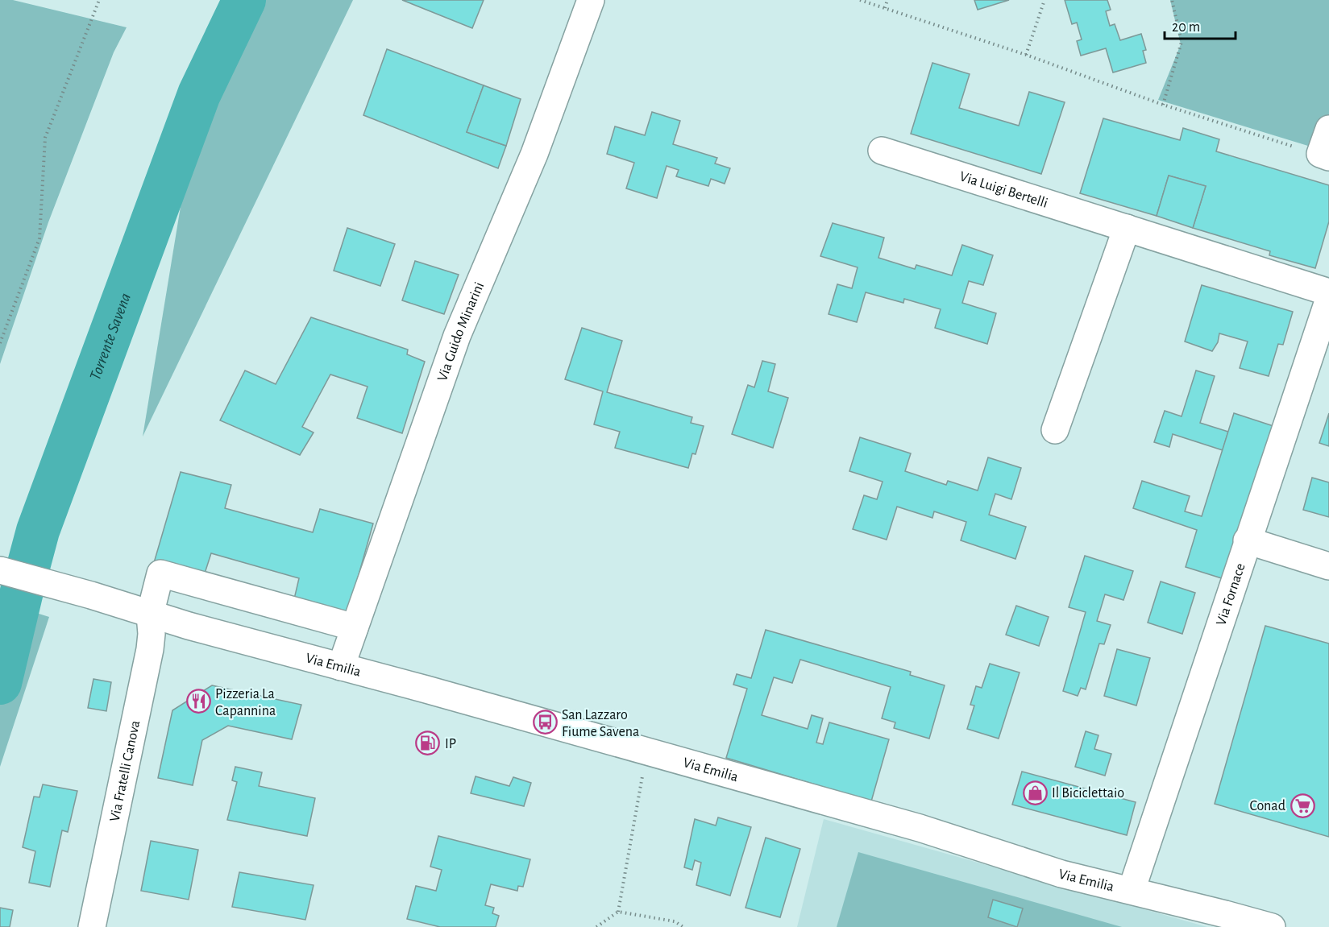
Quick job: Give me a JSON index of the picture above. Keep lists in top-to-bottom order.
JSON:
{
  "streets": {
    "street": [
      "Via Luigi Bertelli",
      "Via Guido Minarini",
      "Via Fornace",
      "Via Emilia",
      "Via Fratelli Canova"
    ]
  },
  "crossings": [
    ["Via Guido Minarini", "Via Emilia"],
    ["Via Fornace", "Via Emilia"],
    ["Via Emilia", "Via Fratelli Canova"]
  ],
  "water": ["Torrente Savena"],
  "places": {
    "restaurant": ["Pizzeria La Capannina"],
    "bus stop": ["San Lazzaro Fiume Savena"],
    "fuel station": ["IP"],
    "shop": ["Il Biciclettaio"],
    "supermarket": ["Conad"]
  },
  "scale_bar": "20 m"
}
